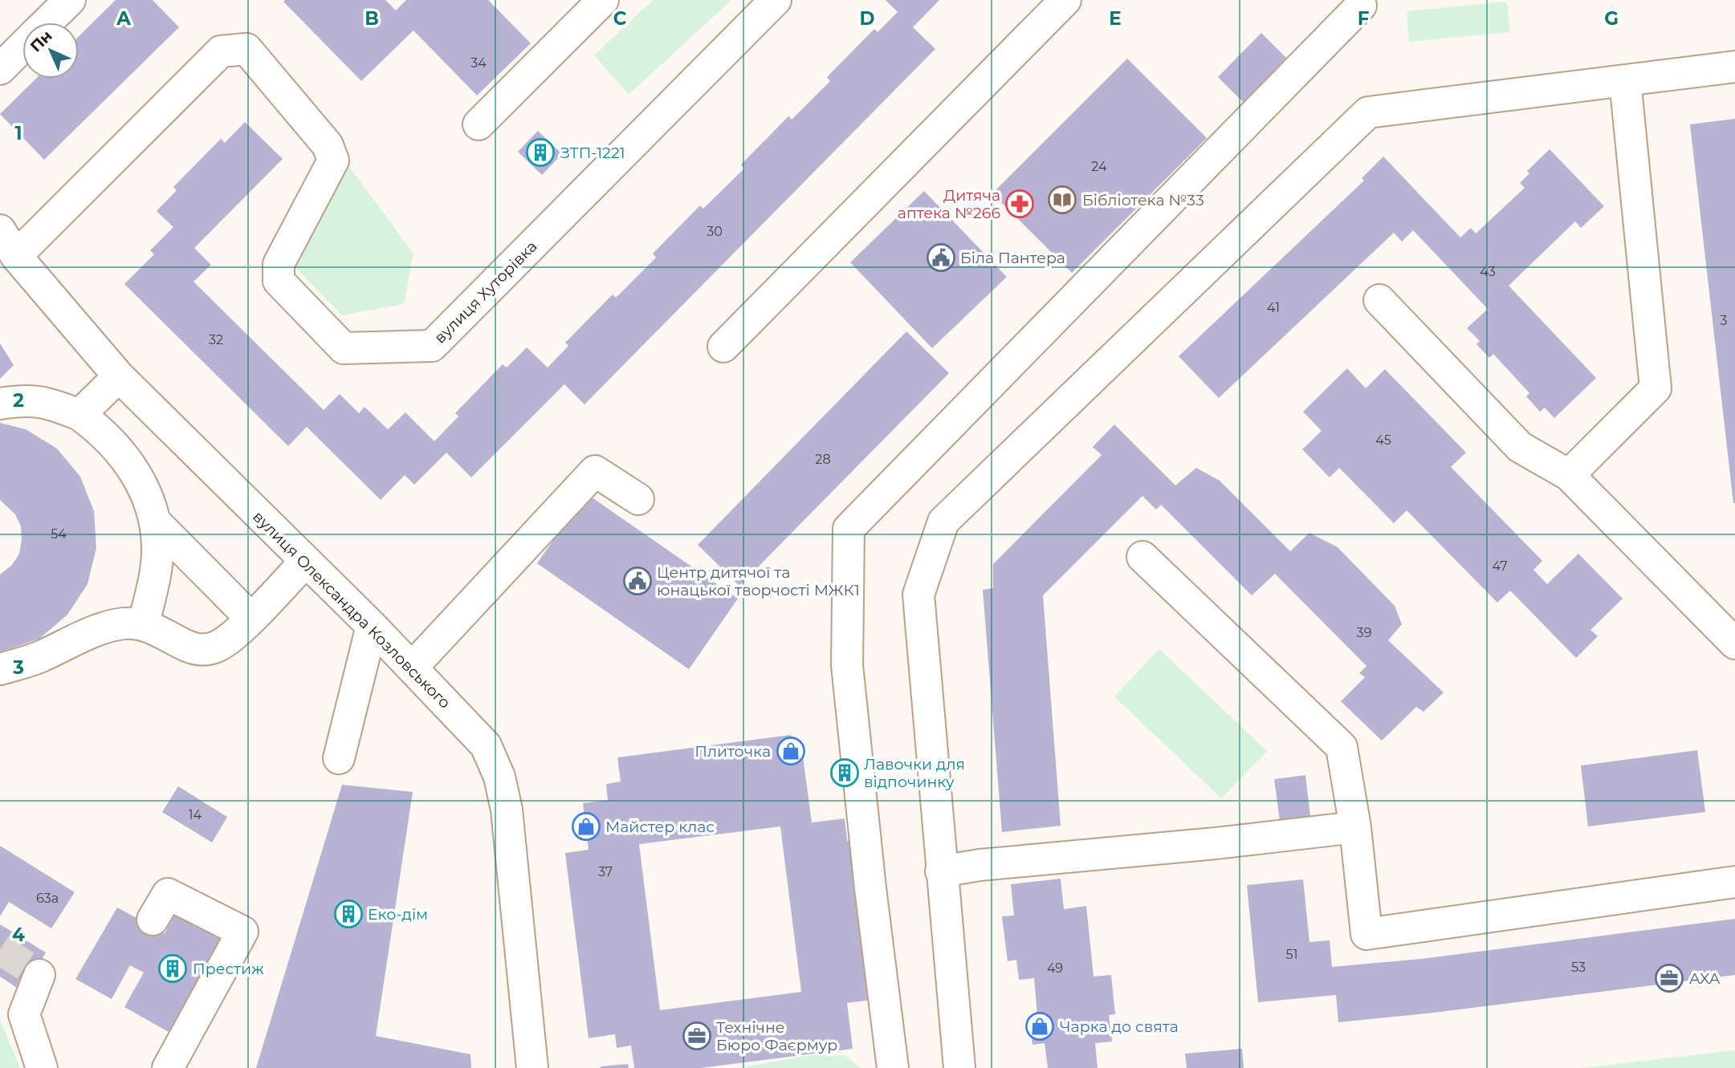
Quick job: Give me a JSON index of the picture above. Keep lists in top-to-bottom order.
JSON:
{
  "streets": {
    "street": ["вулиця Хуторівка", "вулиця Олександра Козловського"]
  },
  "crossings": [
    ["вулиця Хуторівка", "вулиця Олександра Козловського"]
  ],
  "places": {
    "building": [
      "ЗТП-1221",
      "Лавочки для відпочинку",
      "Еко-дім",
      "Престиж"
    ],
    "library": ["Бібліотека №33"],
    "pharmacy": ["Дитяча аптека №266"],
    "public building": ["Біла Пантера", "Центр дитячої та юнацької творчості МЖК1"],
    "shop": ["Плиточка", "Майстер клас", "Чарка до свята"],
    "office": ["AXA", "Технічне Бюро Фаєрмур"]
  },
  "house_numbers": [
    "34",
    "24",
    "30",
    "43",
    "41",
    "3",
    "32",
    "45",
    "28",
    "54",
    "47",
    "39",
    "14",
    "37",
    "63а",
    "51",
    "53",
    "49"
  ],
  "north": "top left",
  "grid": {
    "columns": [
      "A",
      "B",
      "C",
      "D",
      "E",
      "F",
      "G"
    ],
    "rows": [
      "1",
      "2",
      "3",
      "4"
    ]
  }
}
